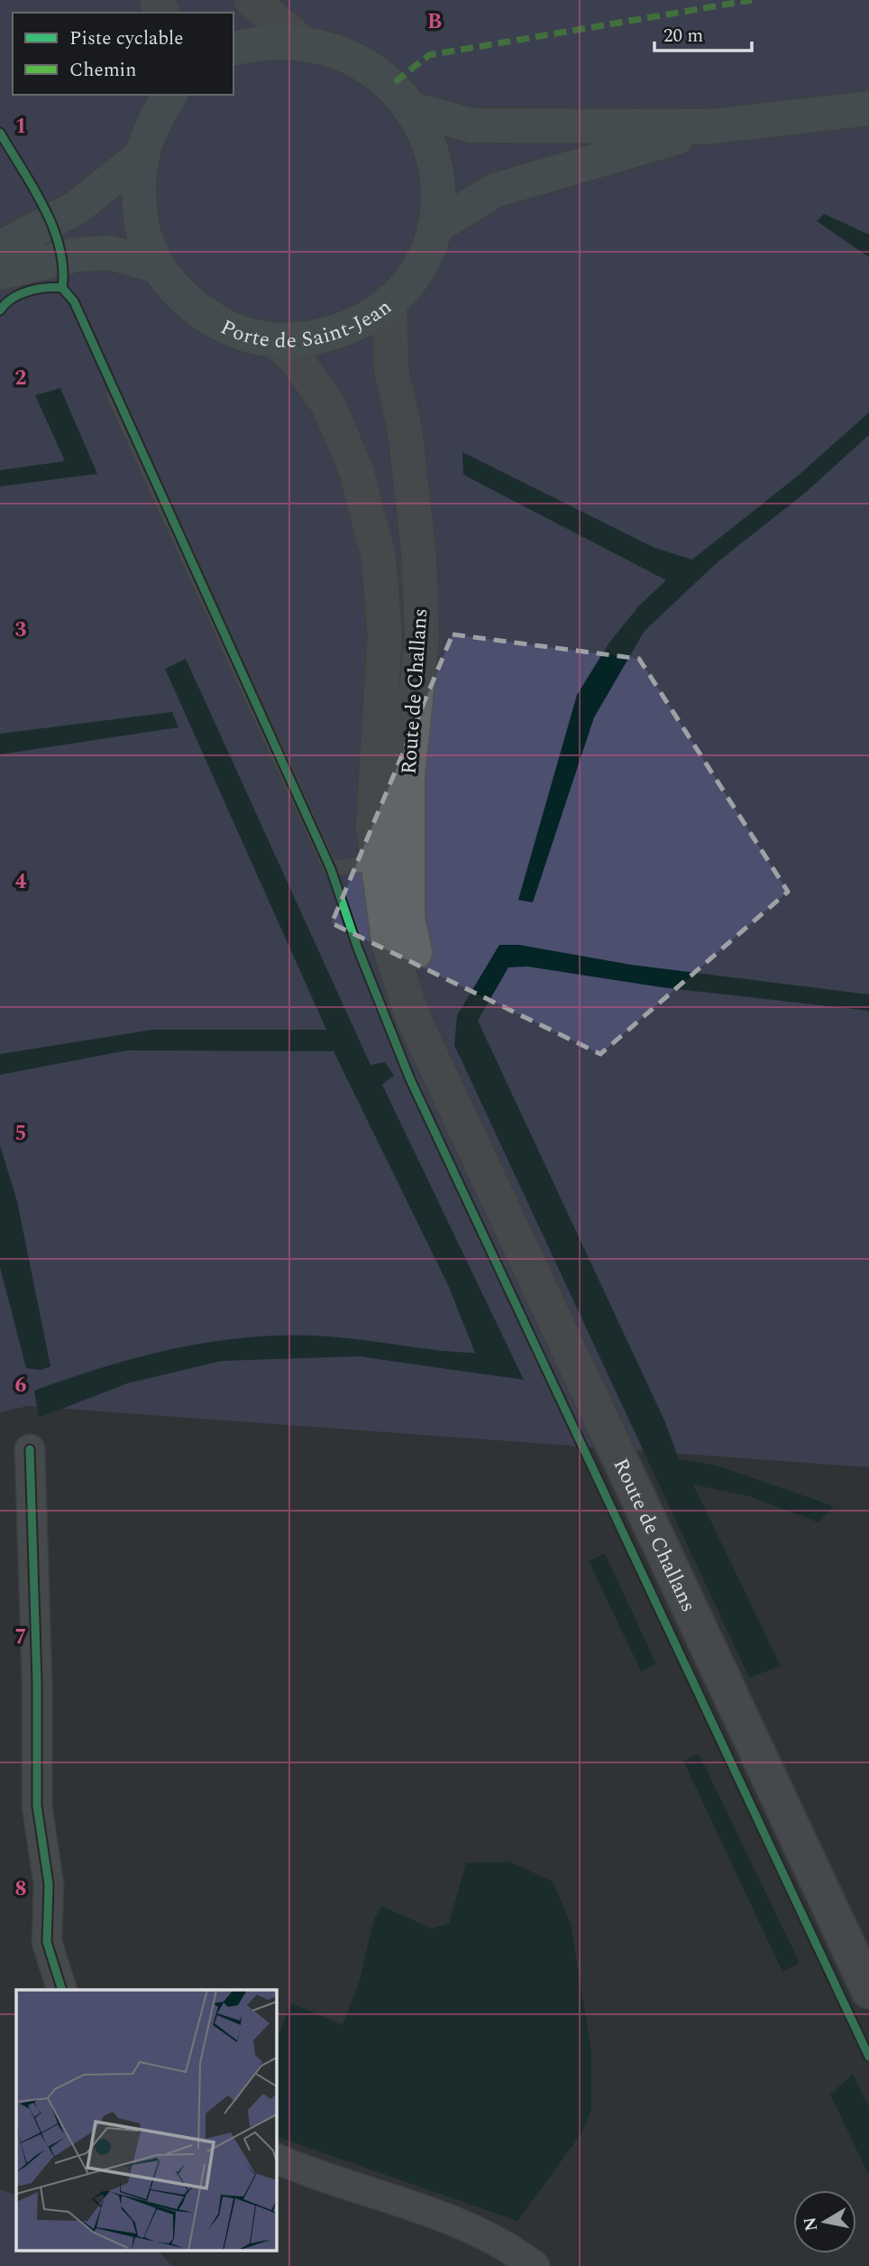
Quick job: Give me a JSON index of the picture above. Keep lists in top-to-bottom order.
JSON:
{
  "streets": {
    "main road": ["Porte de Saint-Jean", "Route de Challans"]
  },
  "crossings": [
    ["Porte de Saint-Jean", "Route de Challans"]
  ],
  "legend": ["Piste cyclable", "Chemin"],
  "scale_bar": "20 m",
  "north": "left",
  "grid": {
    "columns": ["B"],
    "rows": [
      "1",
      "2",
      "3",
      "4",
      "5",
      "6",
      "7",
      "8"
    ]
  }
}
